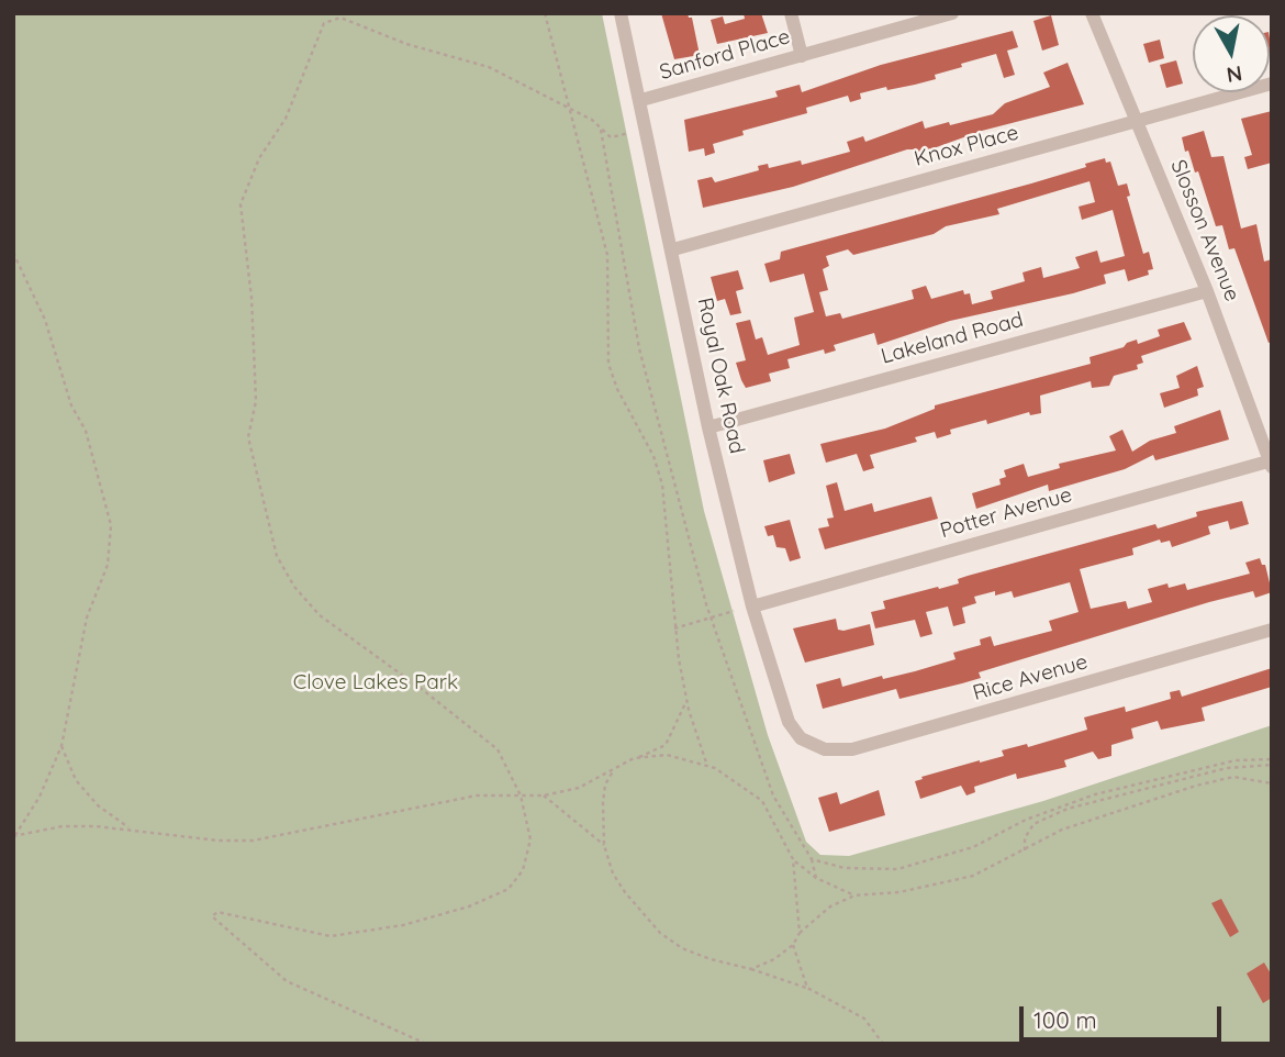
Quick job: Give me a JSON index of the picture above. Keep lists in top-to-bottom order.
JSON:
{
  "streets": {
    "street": [
      "Sanford Place",
      "Knox Place",
      "Slosson Avenue",
      "Lakeland Road",
      "Royal Oak Road",
      "Potter Avenue",
      "Rice Avenue"
    ]
  },
  "crossings": [
    ["Sanford Place", "Royal Oak Road"],
    ["Knox Place", "Slosson Avenue"],
    ["Knox Place", "Royal Oak Road"],
    ["Slosson Avenue", "Lakeland Road"],
    ["Slosson Avenue", "Potter Avenue"],
    ["Lakeland Road", "Royal Oak Road"],
    ["Royal Oak Road", "Potter Avenue"],
    ["Royal Oak Road", "Rice Avenue"]
  ],
  "parks": ["Clove Lakes Park"],
  "scale_bar": "100 m",
  "north": "bottom"
}
